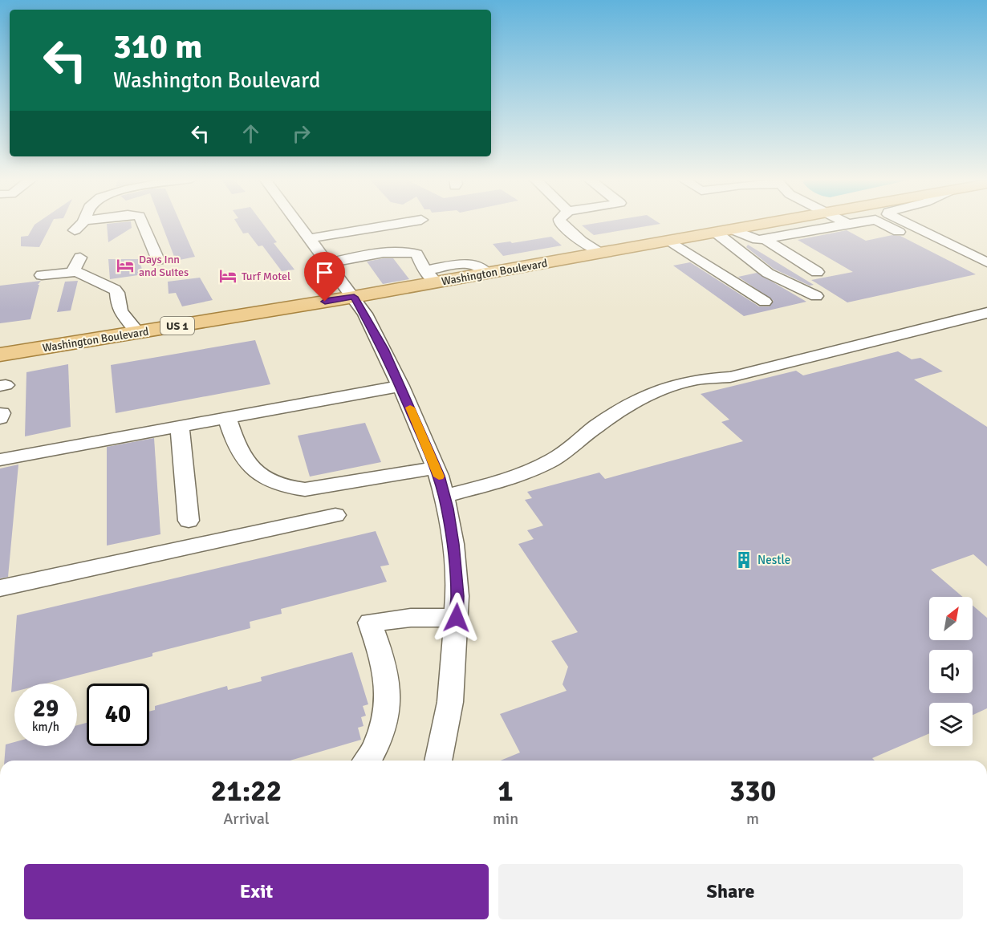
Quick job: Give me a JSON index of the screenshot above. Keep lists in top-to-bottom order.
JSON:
{
  "streets": {
    "main road": ["Washington Boulevard", "US 1"]
  },
  "places": {
    "hotel": ["Days Inn and Suites", "Turf Motel"],
    "building": ["Nestle"]
  },
  "north": "top right",
  "page": {
    "turn": ["310 m", "Washington Boulevard"],
    "speed": "29 km/h",
    "limit": "40",
    "eta": [
      "21:22",
      "Arrival",
      "1",
      "min",
      "330",
      "m"
    ],
    "buttons": ["Exit", "Share"]
  }
}
